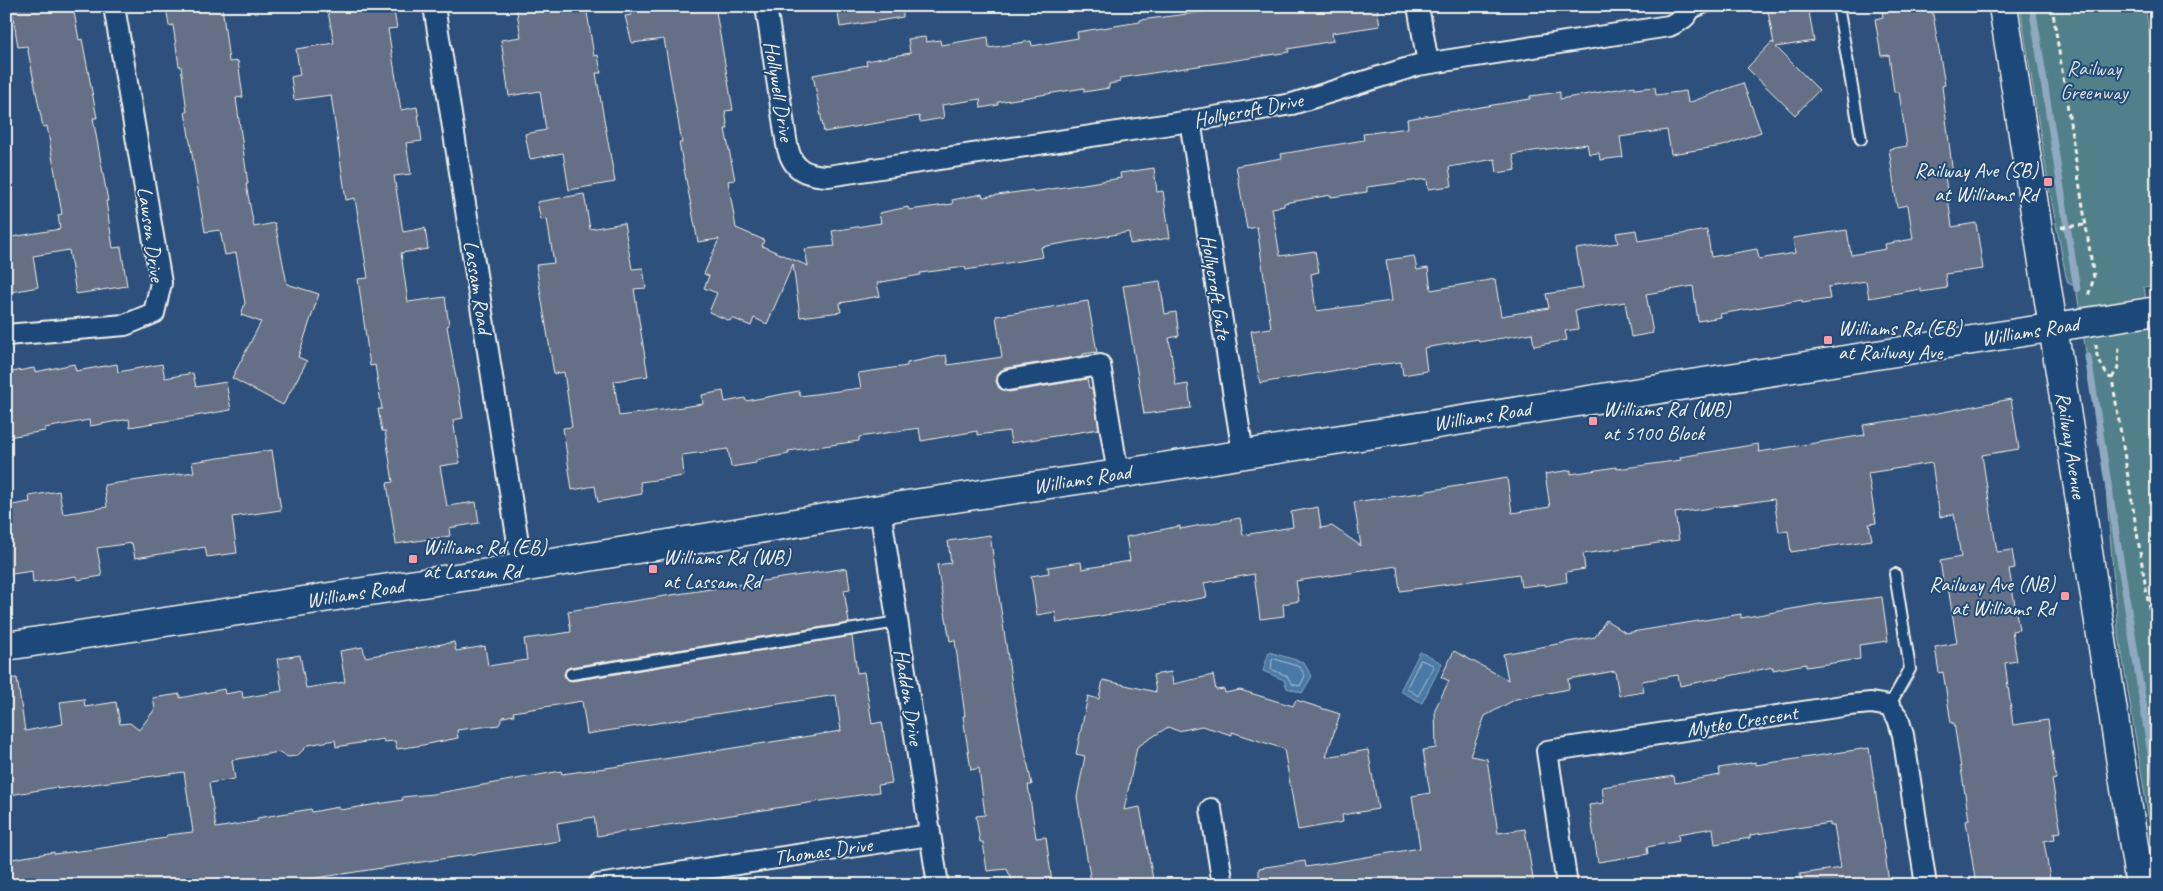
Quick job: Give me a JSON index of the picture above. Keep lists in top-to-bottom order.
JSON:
{
  "streets": {
    "street": [
      "Hollywell Drive",
      "Hollycroft Drive",
      "Lawson Drive",
      "Lassam Road",
      "Hollycroft Gate",
      "Williams Road",
      "Railway Avenue",
      "Haddon Drive",
      "Mytko Crescent",
      "Thomas Drive"
    ]
  },
  "crossings": [
    ["Hollywell Drive", "Hollycroft Drive"],
    ["Hollycroft Drive", "Hollycroft Gate"],
    ["Lassam Road", "Williams Road"],
    ["Hollycroft Gate", "Williams Road"],
    ["Williams Road", "Railway Avenue"],
    ["Williams Road", "Haddon Drive"],
    ["Haddon Drive", "Thomas Drive"]
  ],
  "parks": ["Railway Greenway"],
  "places": {
    "transit": [
      "Railway Ave (SB) at Williams Rd",
      "Williams Rd (EB) at Railway Ave",
      "Williams Rd (WB) at 5100 Block",
      "Williams Rd (EB) at Lassam Rd",
      "Williams Rd (WB) at Lassam Rd",
      "Railway Ave (NB) at Williams Rd"
    ]
  }
}
